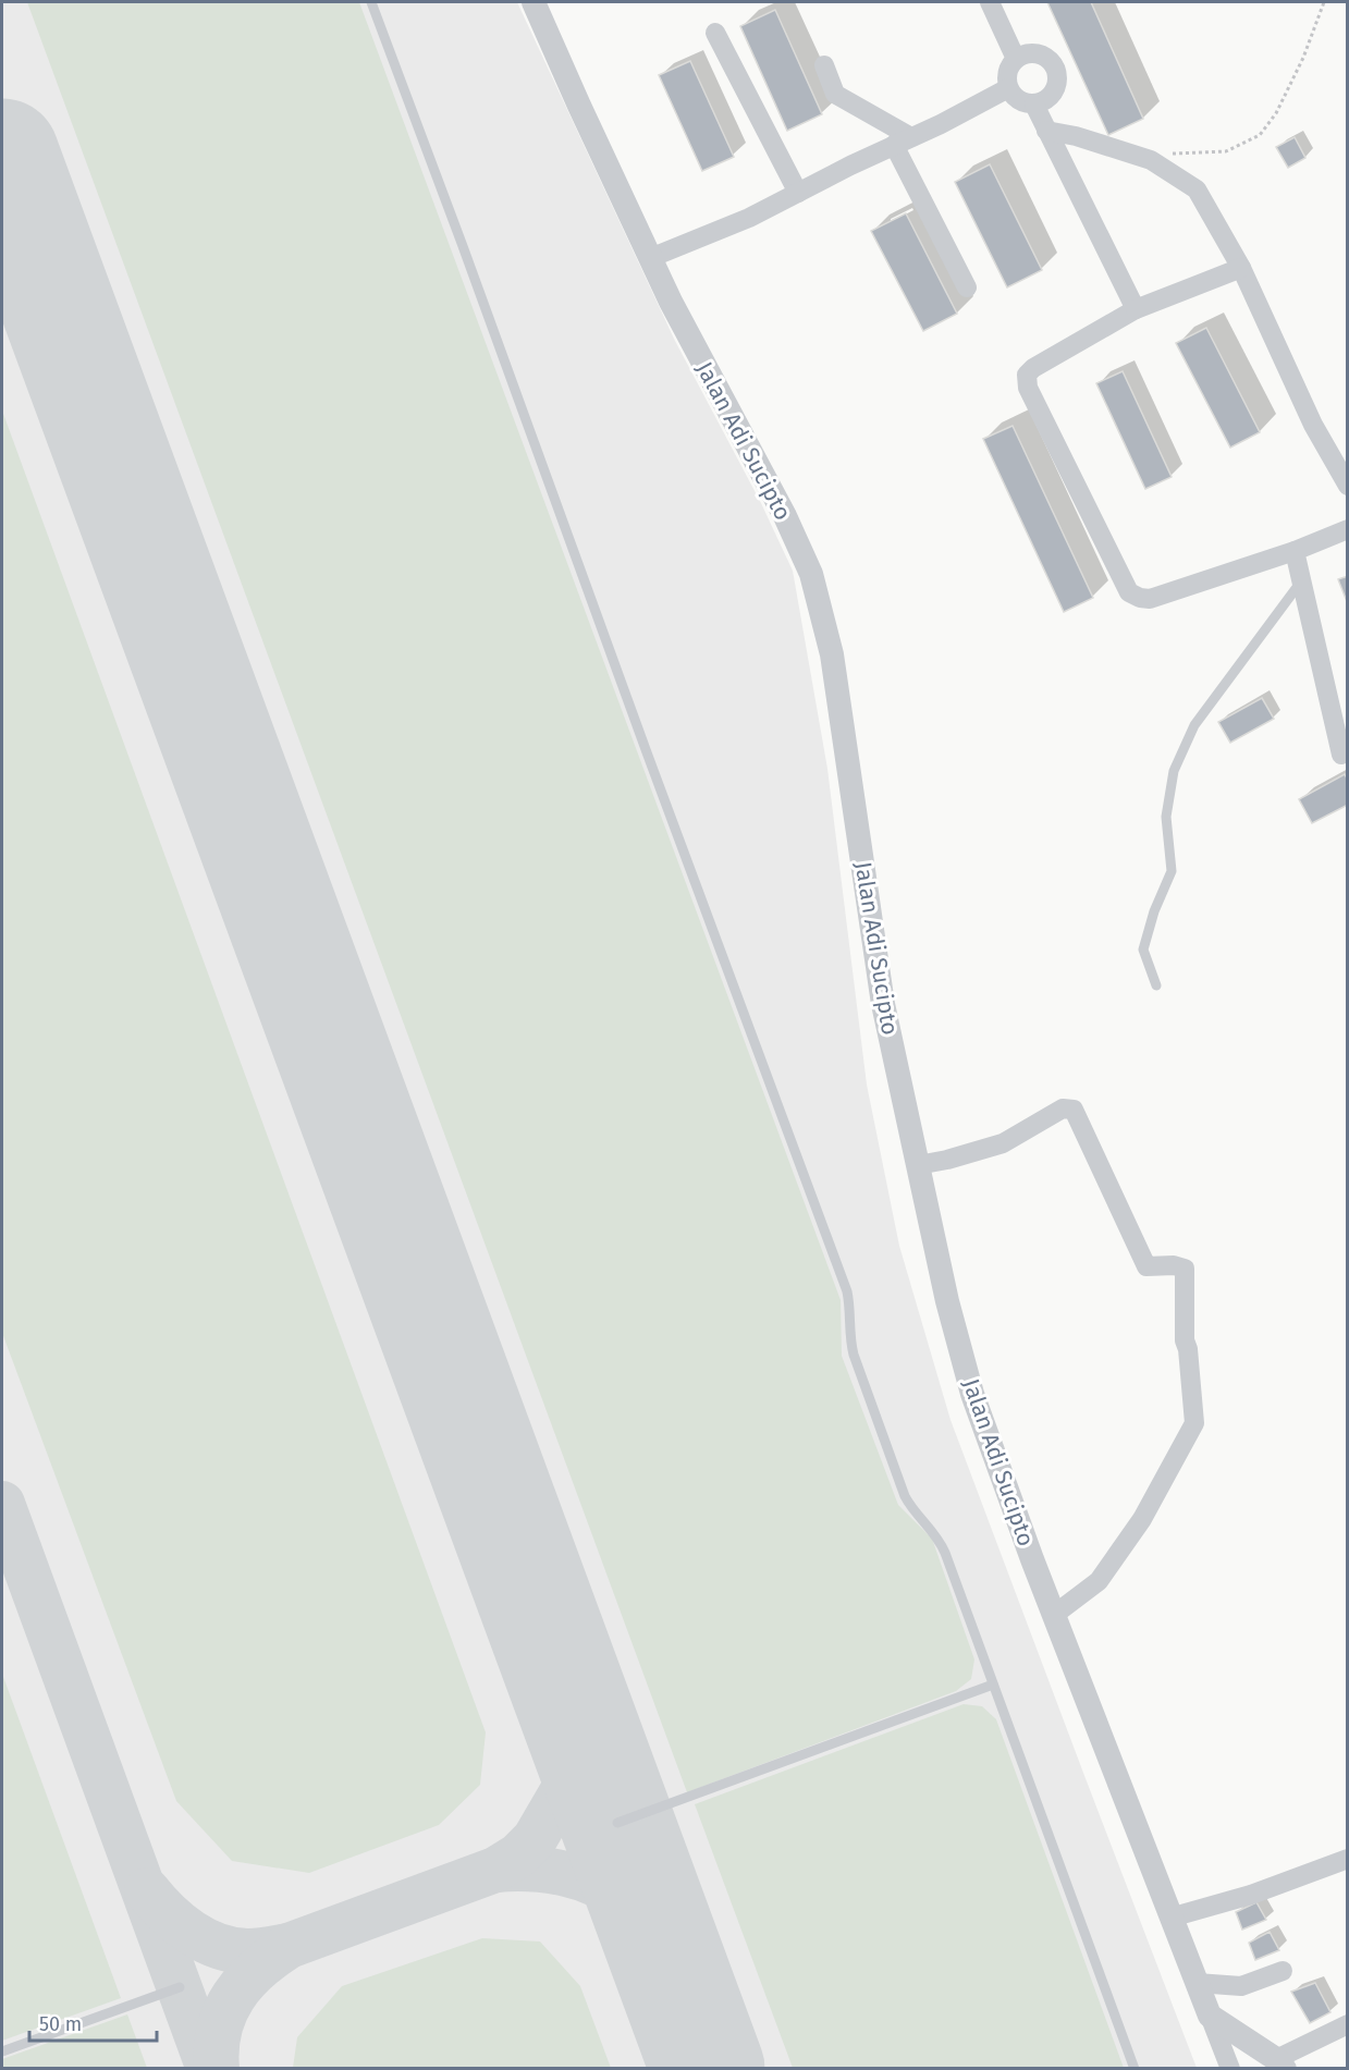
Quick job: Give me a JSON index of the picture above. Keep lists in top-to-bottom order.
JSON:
{
  "streets": {
    "street": ["Jalan Adi Sucipto"]
  },
  "scale_bar": "50 m"
}
